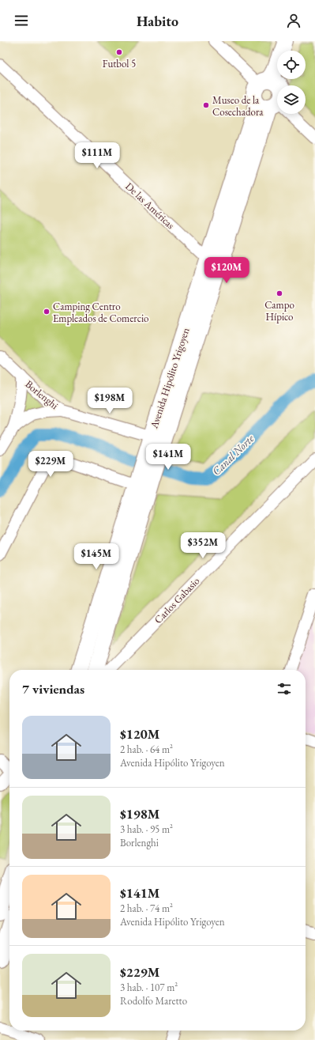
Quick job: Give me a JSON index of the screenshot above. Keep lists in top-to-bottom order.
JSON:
{
  "streets": {
    "street": [
      "De las Américas",
      "Avenida Hipólito Yrigoyen",
      "Borlenghi",
      "Carlos Gabasio"
    ]
  },
  "crossings": [
    ["De las Américas", "Avenida Hipólito Yrigoyen"],
    ["Avenida Hipólito Yrigoyen", "Borlenghi"]
  ],
  "water": ["Canal Norte"],
  "places": [
    "Futbol 5",
    "Museo de la Cosechadora",
    "Campo Hípico",
    "Camping Centro Empleados de Comercio"
  ],
  "page": {
    "header": "Habito",
    "price": [
      "$111M",
      "$120M",
      "$198M",
      "$141M",
      "$229M",
      "$352M",
      "$145M"
    ],
    "heading": "7 viviendas",
    "list": [
      {
        "name": "$120M",
        "note": "2 hab. · 64 m² · Avenida Hipólito Yrigoyen"
      },
      {
        "name": "$198M",
        "note": "3 hab. · 95 m² · Borlenghi"
      },
      {
        "name": "$141M",
        "note": "2 hab. · 74 m² · Avenida Hipólito Yrigoyen"
      },
      {
        "name": "$229M",
        "note": "3 hab. · 107 m² · Rodolfo Maretto"
      }
    ]
  }
}
